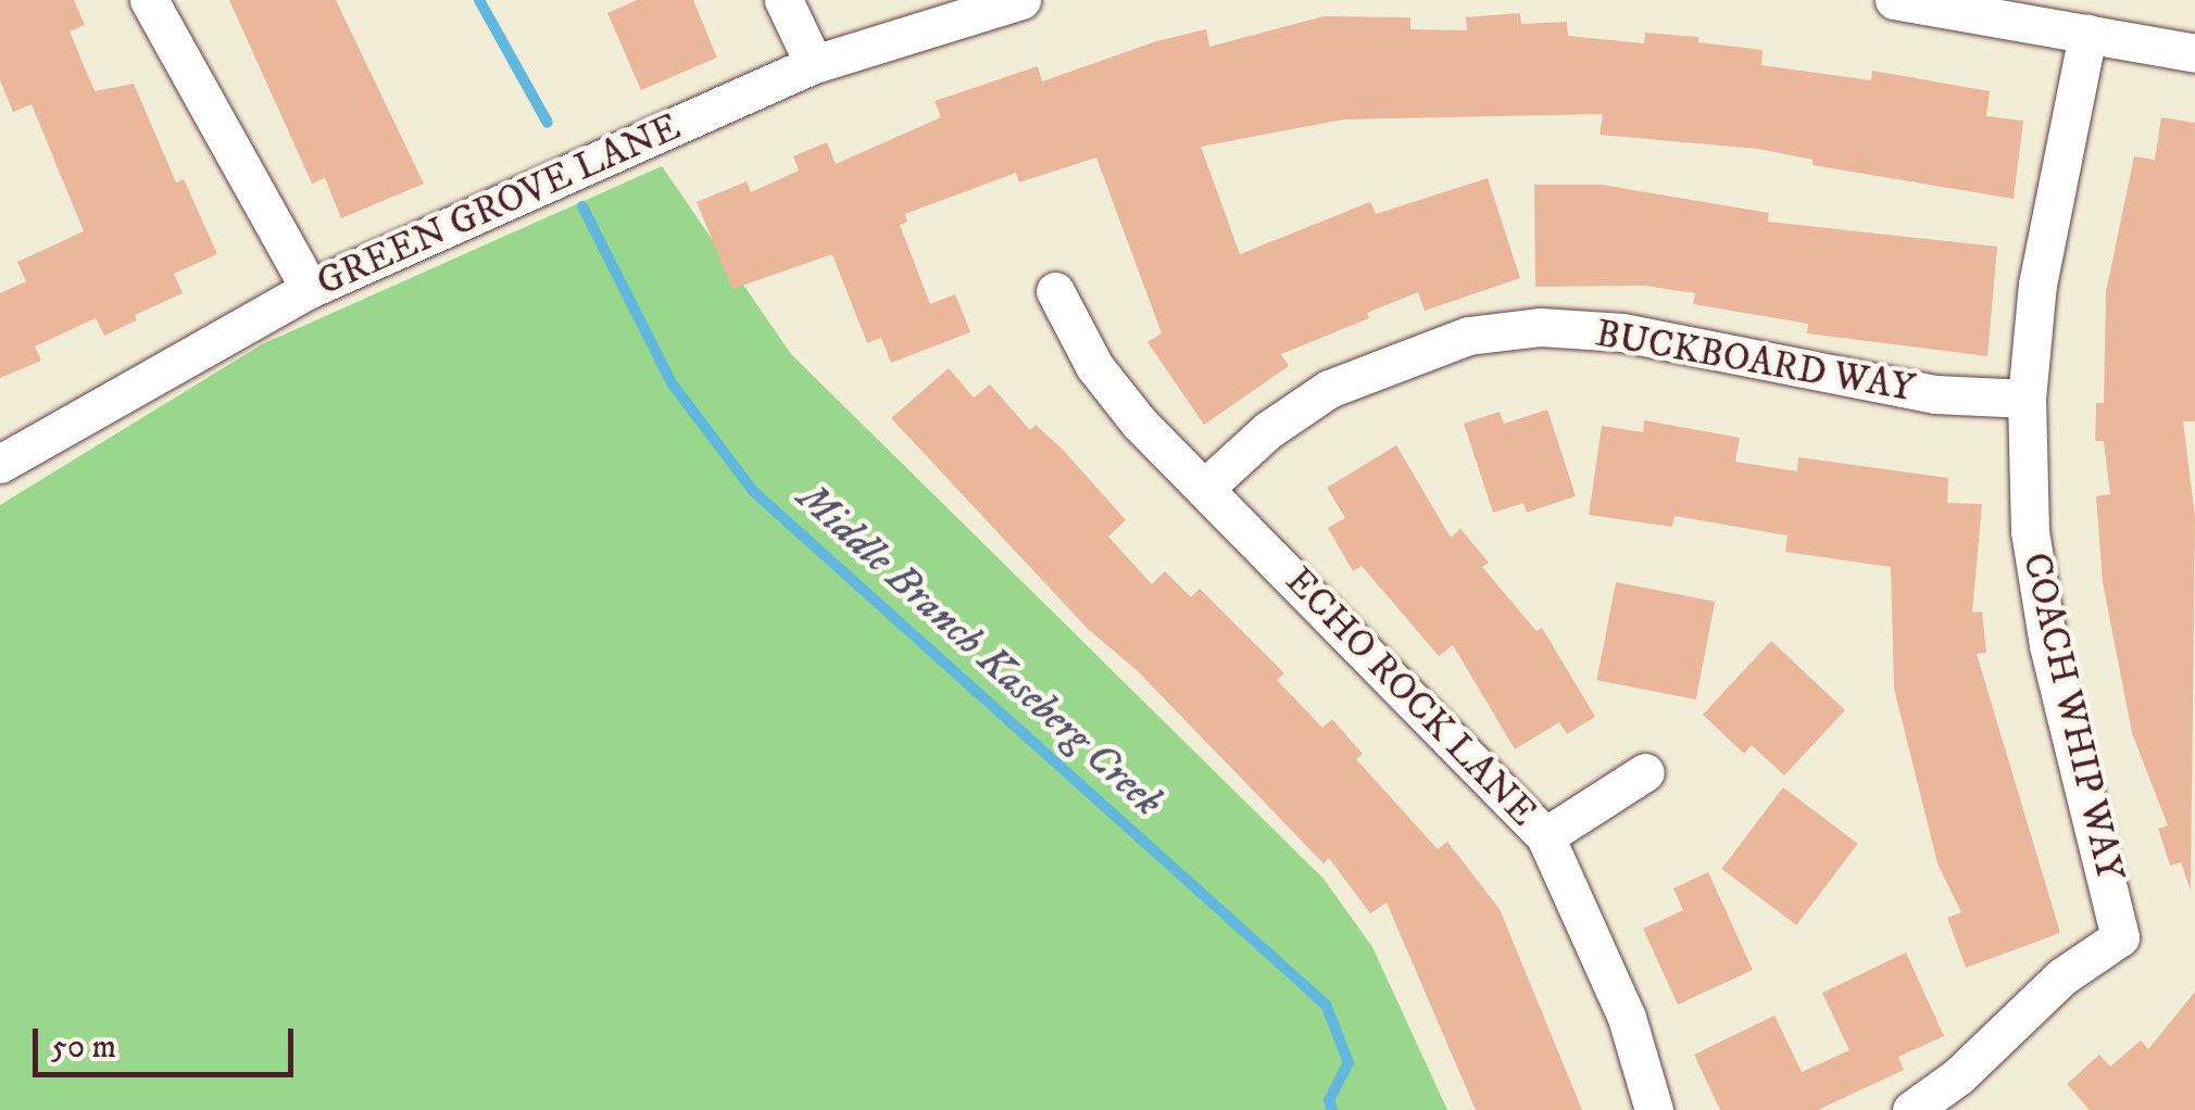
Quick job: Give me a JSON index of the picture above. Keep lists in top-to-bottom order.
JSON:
{
  "streets": {
    "street": [
      "GREEN GROVE LANE",
      "BUCKBOARD WAY",
      "ECHO ROCK LANE",
      "COACH WHIP WAY"
    ]
  },
  "crossings": [
    ["BUCKBOARD WAY", "ECHO ROCK LANE"],
    ["BUCKBOARD WAY", "COACH WHIP WAY"]
  ],
  "water": ["Middle Branch Kaseberg Creek"],
  "scale_bar": "50 m"
}
